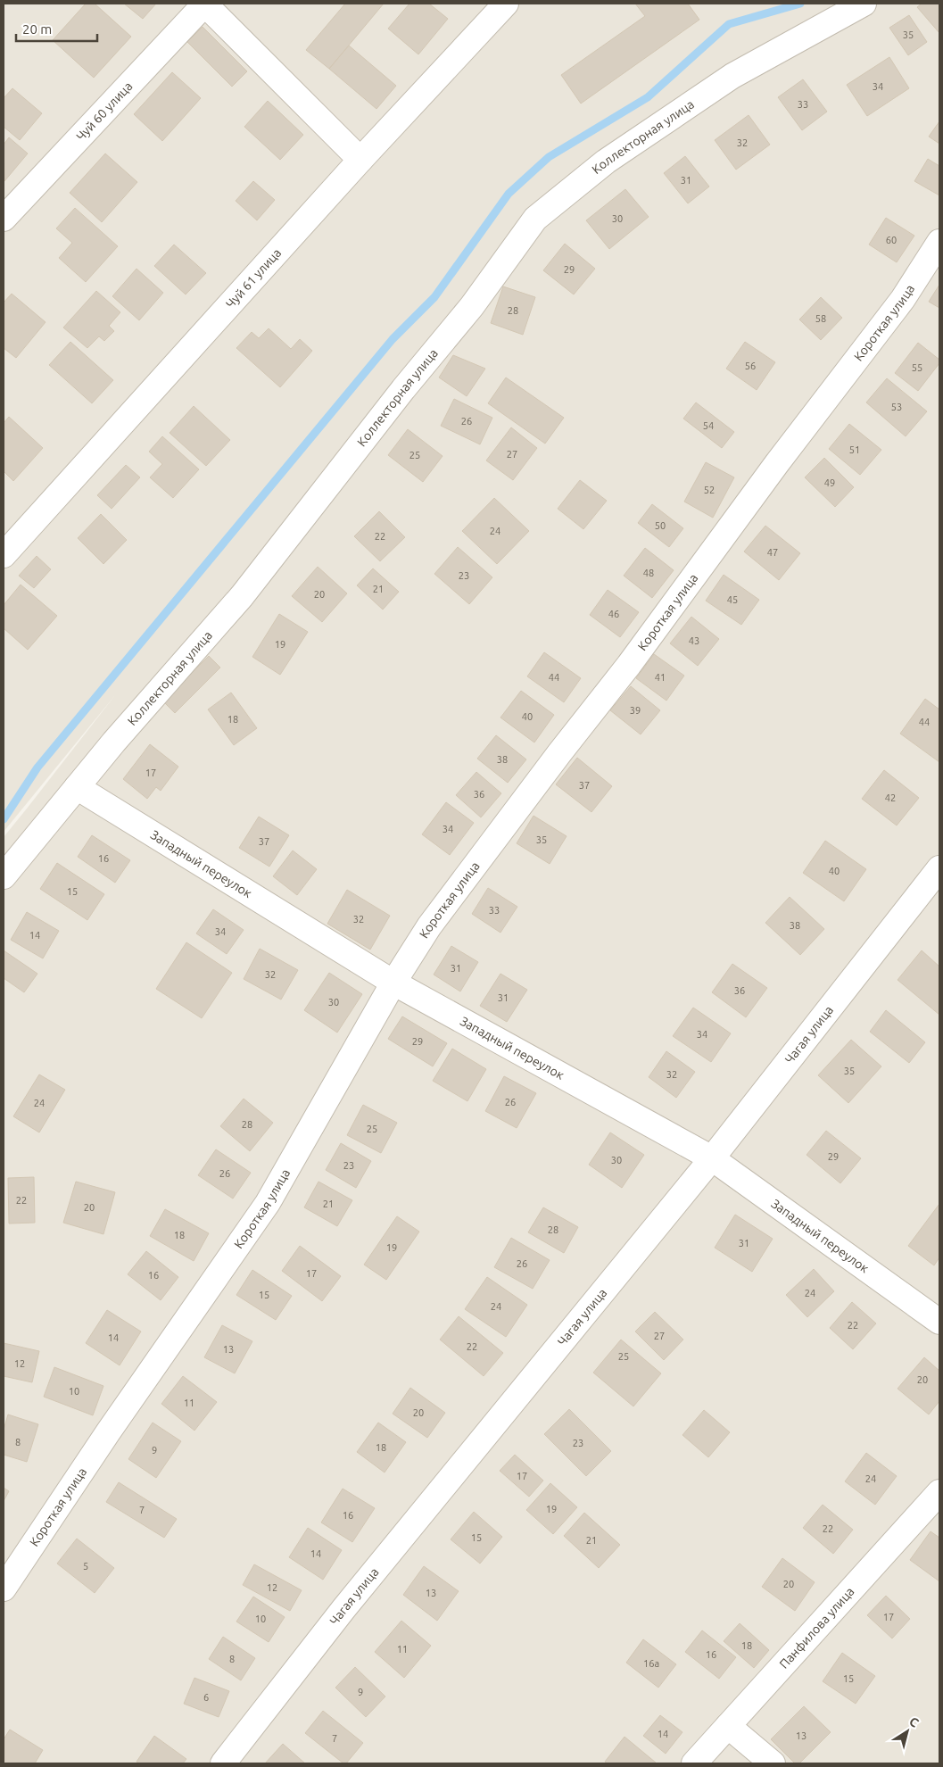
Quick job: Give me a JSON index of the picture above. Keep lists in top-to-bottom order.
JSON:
{
  "streets": {
    "street": [
      "Чуй 60 улица",
      "Коллекторная улица",
      "Чуй 61 улица",
      "Короткая улица",
      "Западный переулок",
      "Чагая улица",
      "Панфилова улица"
    ]
  },
  "crossings": [
    ["Коллекторная улица", "Западный переулок"],
    ["Короткая улица", "Западный переулок"],
    ["Западный переулок", "Чагая улица"]
  ],
  "house_numbers": [
    "35",
    "34",
    "33",
    "32",
    "31",
    "30",
    "60",
    "29",
    "28",
    "58",
    "56",
    "55",
    "53",
    "26",
    "54",
    "51",
    "27",
    "25",
    "49",
    "52",
    "50",
    "24",
    "22",
    "47",
    "48",
    "23",
    "21",
    "20",
    "45",
    "46",
    "43",
    "19",
    "44",
    "41",
    "39",
    "40",
    "18",
    "44",
    "38",
    "17",
    "37",
    "36",
    "42",
    "34",
    "35",
    "37",
    "16",
    "40",
    "15",
    "33",
    "32",
    "38",
    "34",
    "14",
    "31",
    "32",
    "36",
    "31",
    "30",
    "34",
    "29",
    "35",
    "32",
    "26",
    "24",
    "28",
    "25",
    "29",
    "30",
    "23",
    "26",
    "22",
    "21",
    "20",
    "28",
    "18",
    "31",
    "19",
    "26",
    "17",
    "16",
    "24",
    "15",
    "24",
    "22",
    "27",
    "14",
    "22",
    "13",
    "25",
    "12",
    "20",
    "10",
    "11",
    "20",
    "8",
    "23",
    "18",
    "9",
    "17",
    "24",
    "19",
    "7",
    "16",
    "22",
    "15",
    "21",
    "14",
    "5",
    "20",
    "12",
    "13",
    "17",
    "10",
    "18",
    "11",
    "16",
    "8",
    "16а",
    "15",
    "9",
    "6",
    "14",
    "13",
    "7"
  ],
  "scale_bar": "20 m",
  "north": "top right"
}
